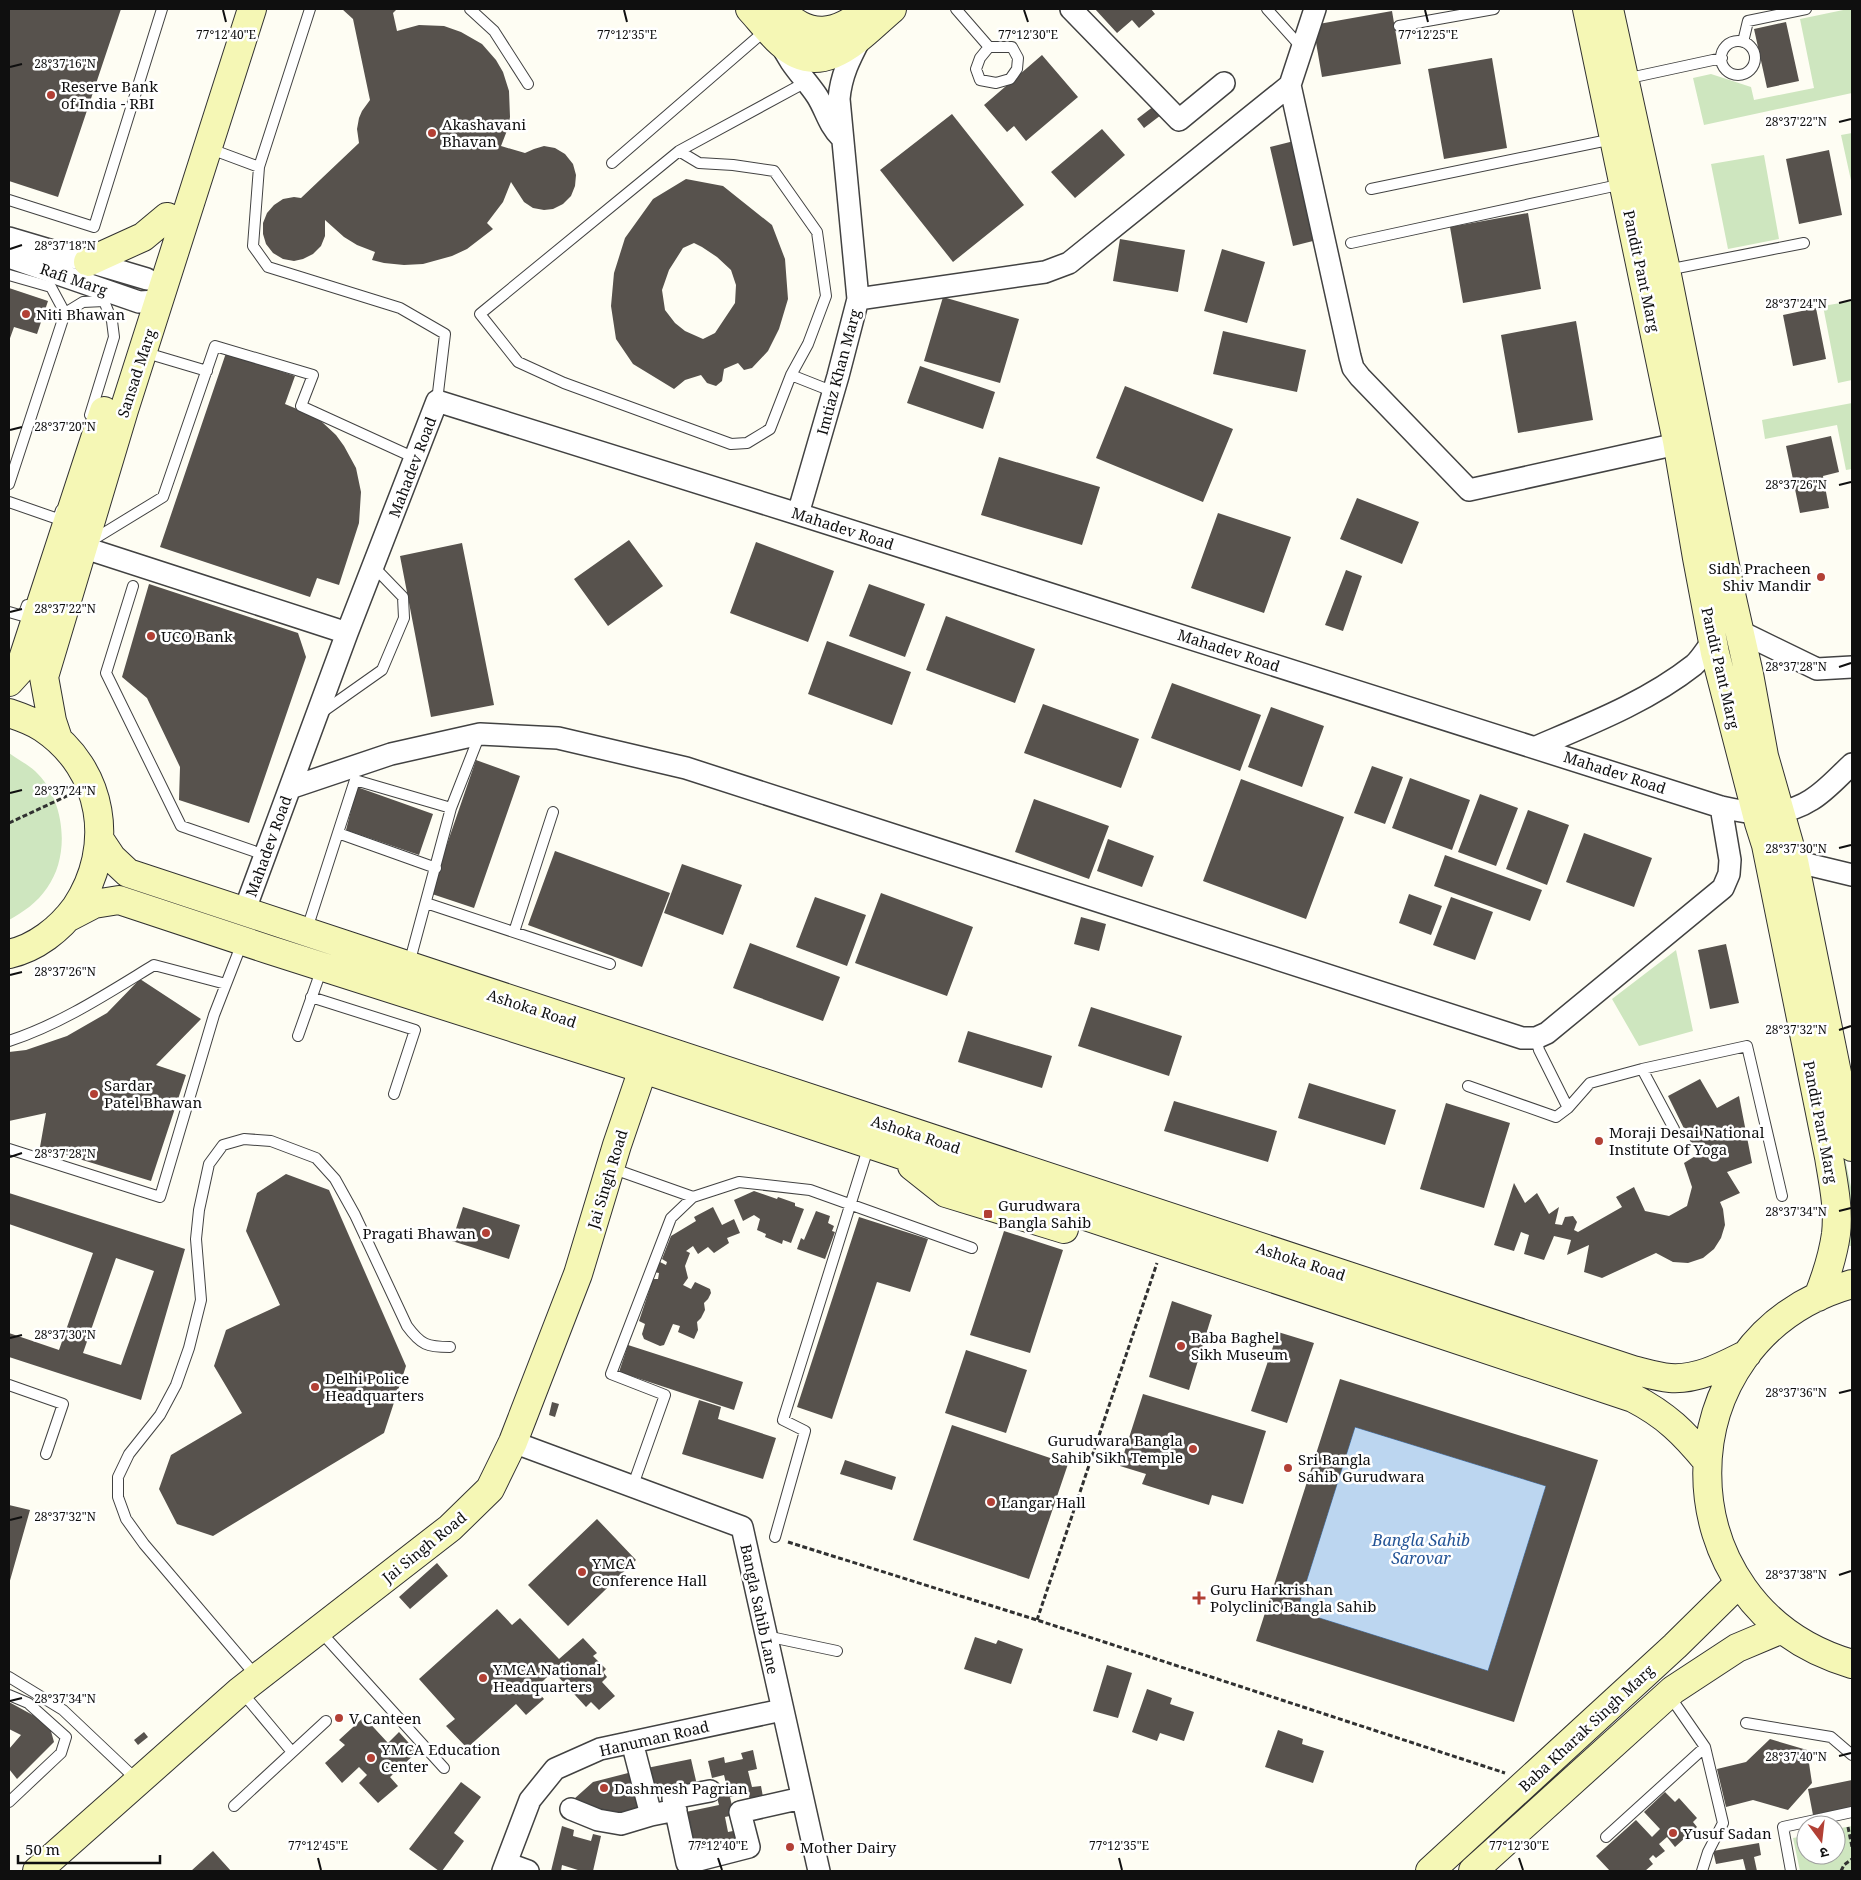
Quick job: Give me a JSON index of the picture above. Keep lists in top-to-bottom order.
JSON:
{
  "streets": {
    "street": [
      "Pandit Pant Marg",
      "Rafi Marg",
      "Imtiaz Khan Marg",
      "Sansad Marg",
      "Mahadev Road",
      "Ashoka Road",
      "Jai Singh Road",
      "Bangla Sahib Lane",
      "Baba Kharak Singh Marg",
      "Hanuman Road"
    ]
  },
  "crossings": [
    ["Pandit Pant Marg", "Mahadev Road"],
    ["Rafi Marg", "Sansad Marg"],
    ["Imtiaz Khan Marg", "Mahadev Road"],
    ["Mahadev Road", "Ashoka Road"],
    ["Ashoka Road", "Jai Singh Road"],
    ["Jai Singh Road", "Bangla Sahib Lane"],
    ["Bangla Sahib Lane", "Hanuman Road"]
  ],
  "water": ["Bangla Sahib Sarovar"],
  "places": {
    "other": [
      "Reserve Bank of India - RBI",
      "Akashavani Bhavan",
      "Niti Bhawan",
      "Sidh Pracheen Shiv Mandir",
      "UCO Bank",
      "Sardar Patel Bhawan",
      "Moraji Desai National Institute Of Yoga",
      "Pragati Bhawan",
      "Baba Baghel Sikh Museum",
      "Delhi Police Headquarters",
      "Gurudwara Bangla Sahib Sikh Temple",
      "Sri Bangla Sahib Gurudwara",
      "Langar Hall",
      "YMCA Conference Hall",
      "YMCA National Headquarters",
      "V Canteen",
      "YMCA Education Center",
      "Dashmesh Pagrian",
      "Yusuf Sadan",
      "Mother Dairy"
    ],
    "transit": ["Gurudwara Bangla Sahib"],
    "health": ["Guru Harkrishan Polyclinic Bangla Sahib"]
  },
  "scale_bar": "50 m",
  "north": "bottom",
  "coordinates": [
    "77°12'40\"E",
    "77°12'35\"E",
    "77°12'30\"E",
    "77°12'25\"E",
    "28°37'16\"N",
    "28°37'22\"N",
    "28°37'18\"N",
    "28°37'24\"N",
    "28°37'20\"N",
    "28°37'26\"N",
    "28°37'28\"N",
    "28°37'30\"N",
    "28°37'32\"N",
    "28°37'34\"N",
    "28°37'36\"N",
    "28°37'38\"N",
    "28°37'40\"N",
    "77°12'45\"E"
  ]
}
